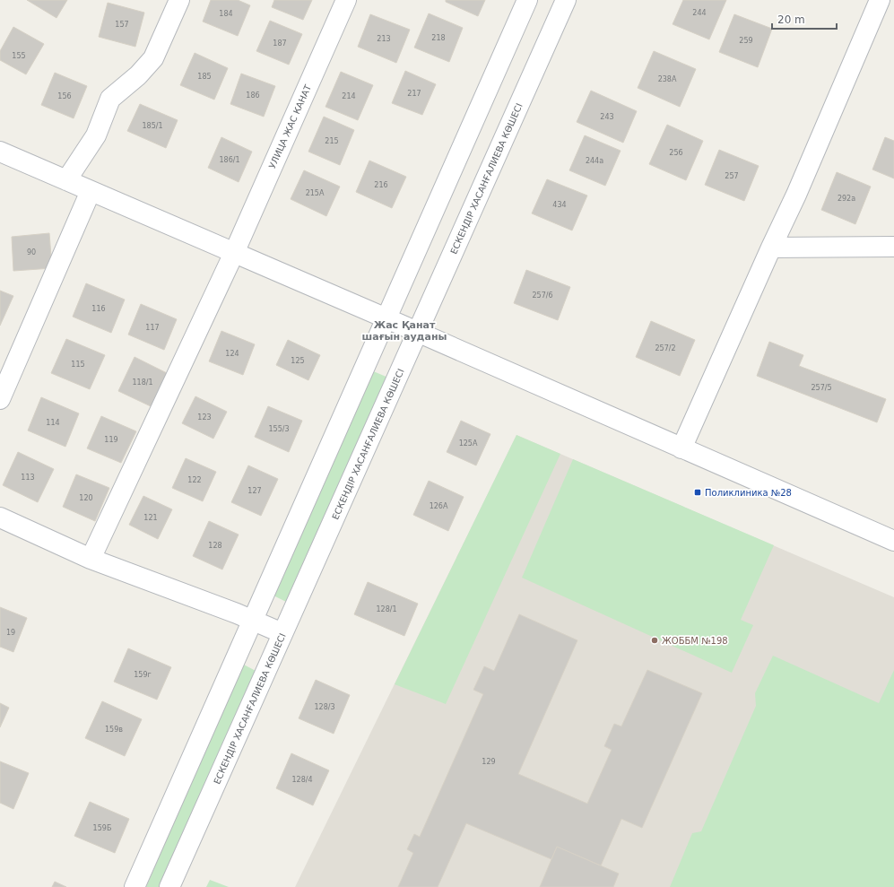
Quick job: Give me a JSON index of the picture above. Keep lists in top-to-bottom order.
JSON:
{
  "streets": {
    "street": ["УЛИЦА ЖАС КАНАТ", "ЕСКЕНДІР ХАСАНҒАЛИЕВА КӨШЕСІ"]
  },
  "districts": ["Жас Қанат шағын ауданы"],
  "places": {
    "transit": ["Поликлиника №28"],
    "other": ["ЖОББМ №198"]
  },
  "house_numbers": [
    "244",
    "184",
    "157",
    "218",
    "213",
    "259",
    "187",
    "155",
    "185",
    "238А",
    "217",
    "186",
    "156",
    "214",
    "243",
    "185/1",
    "215",
    "256",
    "186/1",
    "244а",
    "257",
    "216",
    "215А",
    "292а",
    "434",
    "90",
    "257/6",
    "116",
    "117",
    "257/2",
    "124",
    "125",
    "115",
    "118/1",
    "257/5",
    "123",
    "114",
    "155/3",
    "119",
    "125А",
    "113",
    "122",
    "127",
    "120",
    "126А",
    "121",
    "128",
    "128/1",
    "19",
    "159г",
    "128/3",
    "159в",
    "129",
    "128/4",
    "159Б"
  ],
  "scale_bar": "20 m"
}
